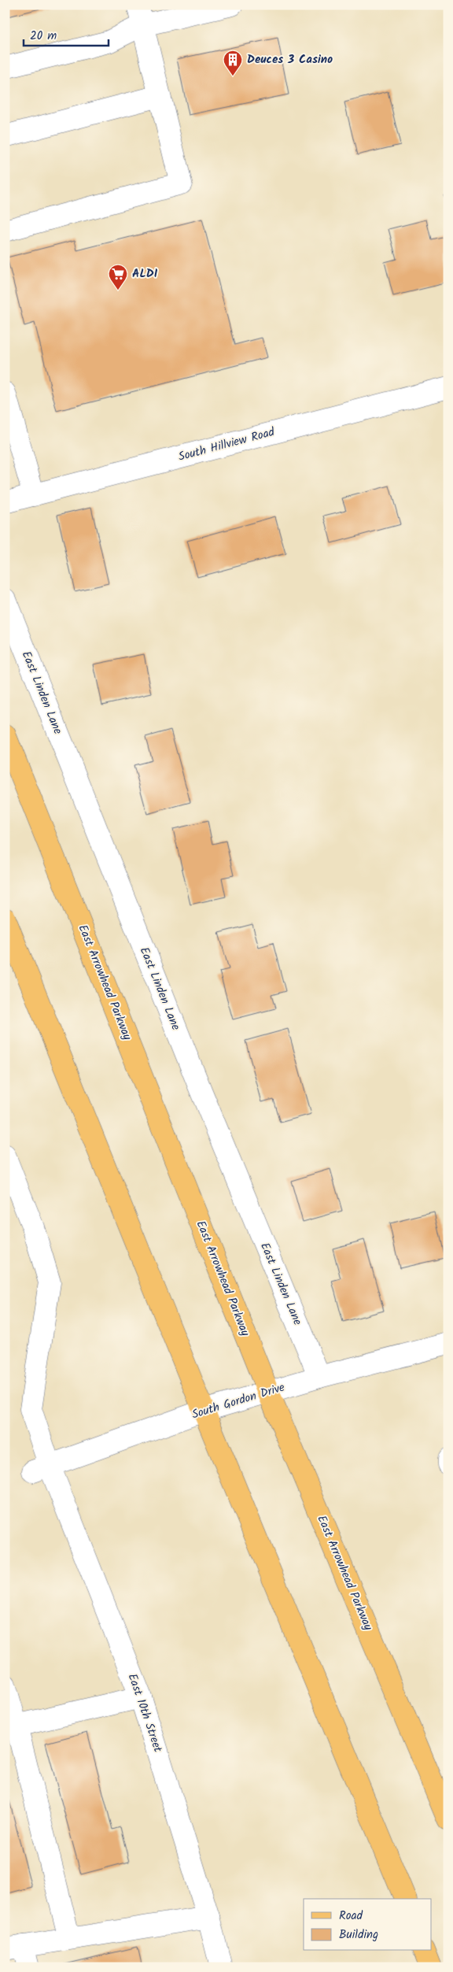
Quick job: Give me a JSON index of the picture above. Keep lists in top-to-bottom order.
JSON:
{
  "streets": {
    "main road": ["East Arrowhead Parkway"],
    "street": [
      "South Hillview Road",
      "East Linden Lane",
      "South Gordon Drive",
      "East 10th Street"
    ]
  },
  "crossings": [
    ["East Linden Lane", "South Gordon Drive"],
    ["East Arrowhead Parkway", "South Gordon Drive"],
    ["South Gordon Drive", "East 10th Street"]
  ],
  "places": {
    "building": ["Deuces 3 Casino"],
    "supermarket": ["ALDI"]
  },
  "legend": ["Road", "Building"],
  "scale_bar": "20 m"
}
